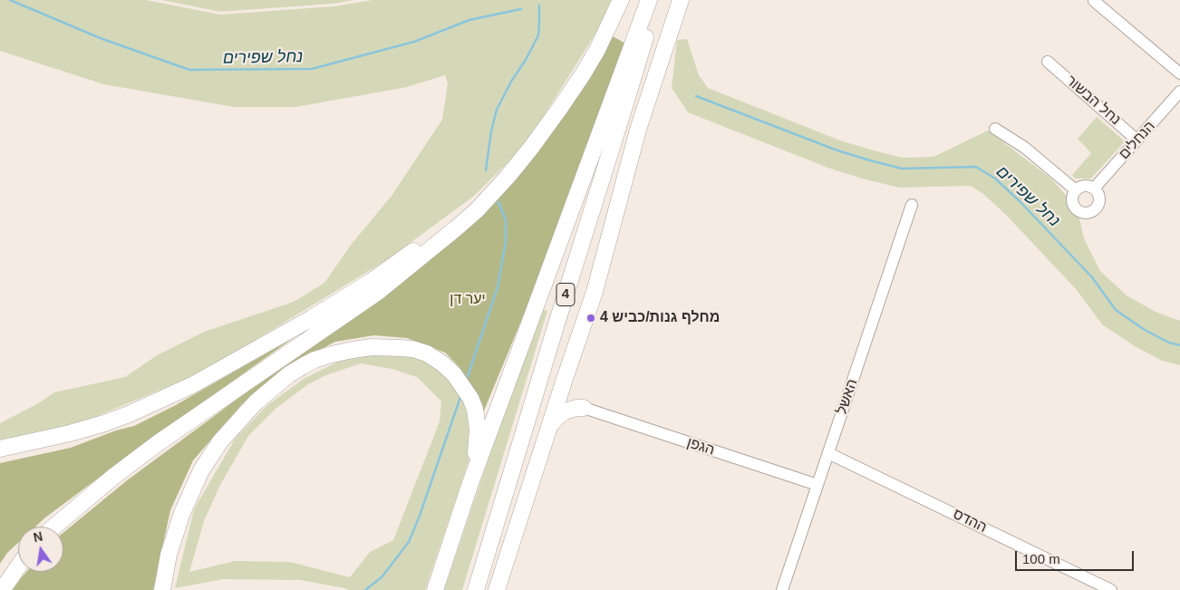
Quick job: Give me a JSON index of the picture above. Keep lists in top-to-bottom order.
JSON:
{
  "streets": {
    "highway": ["4"],
    "street": [
      "נחל הבשור",
      "הנחלים",
      "האשל",
      "הגפן",
      "ההדס"
    ]
  },
  "crossings": [
    ["נחל הבשור", "הנחלים"],
    ["האשל", "הגפן"],
    ["האשל", "ההדס"]
  ],
  "water": ["נחל שפירים"],
  "parks": ["יער דן"],
  "places": ["מחלף גנות/כביש 4"],
  "scale_bar": "100 m",
  "north": "top"
}
